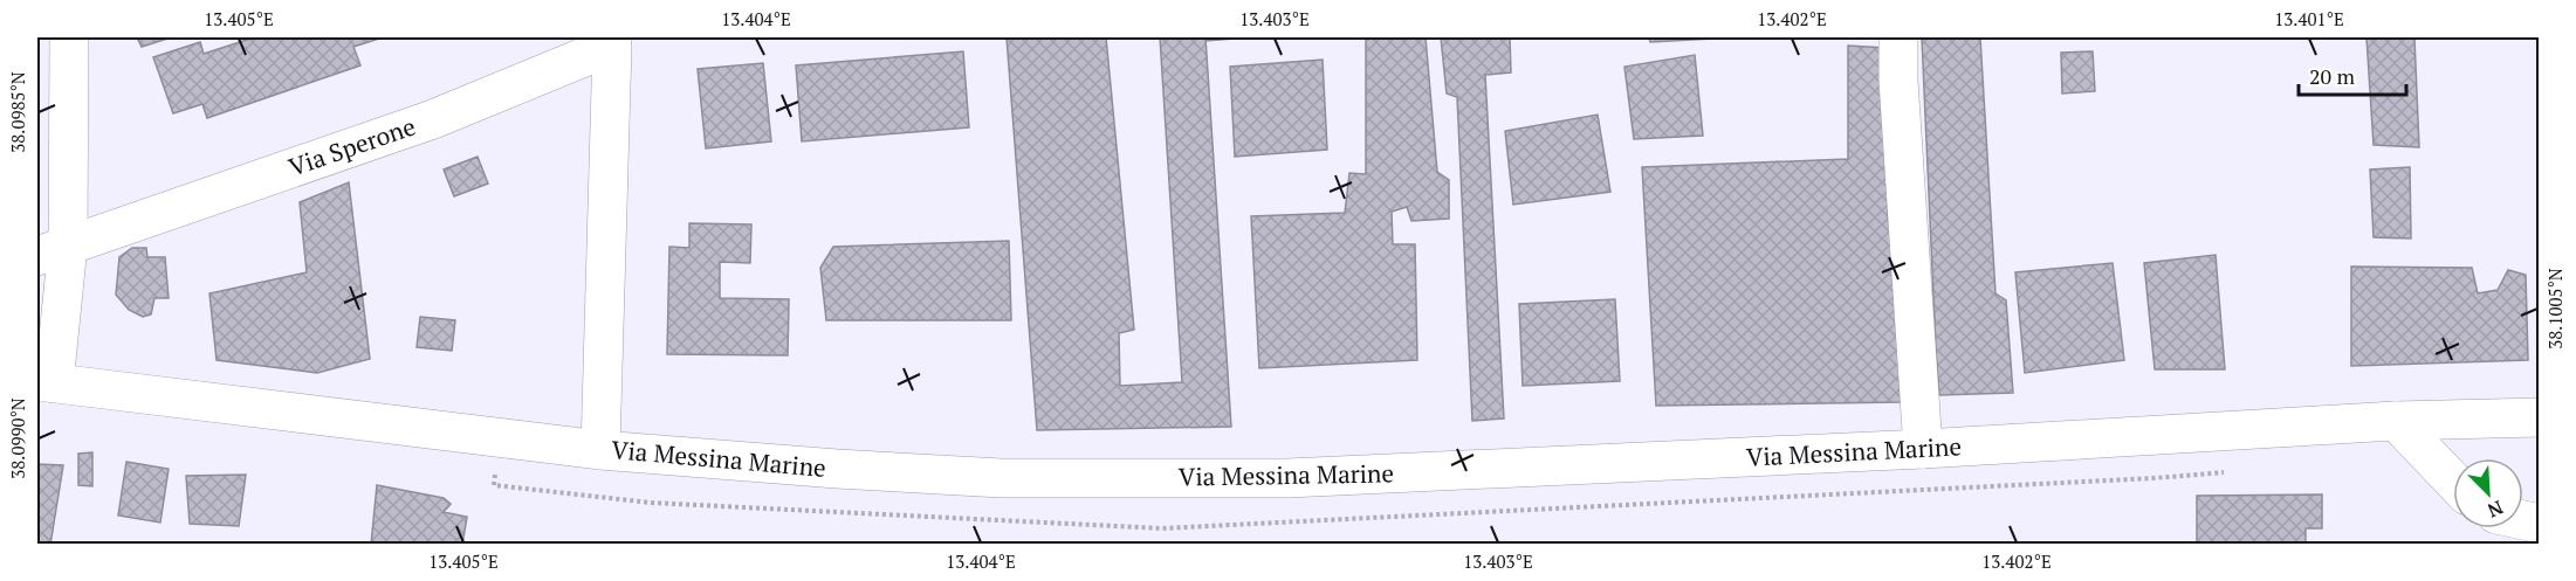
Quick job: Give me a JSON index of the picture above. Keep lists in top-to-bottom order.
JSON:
{
  "streets": {
    "main road": ["Via Sperone", "Via Messina Marine"]
  },
  "scale_bar": "20 m",
  "north": "bottom right",
  "coordinates": [
    "13.405°E",
    "13.404°E",
    "13.403°E",
    "13.402°E",
    "13.401°E",
    "38.0985°N",
    "38.1005°N",
    "38.0990°N"
  ]
}
